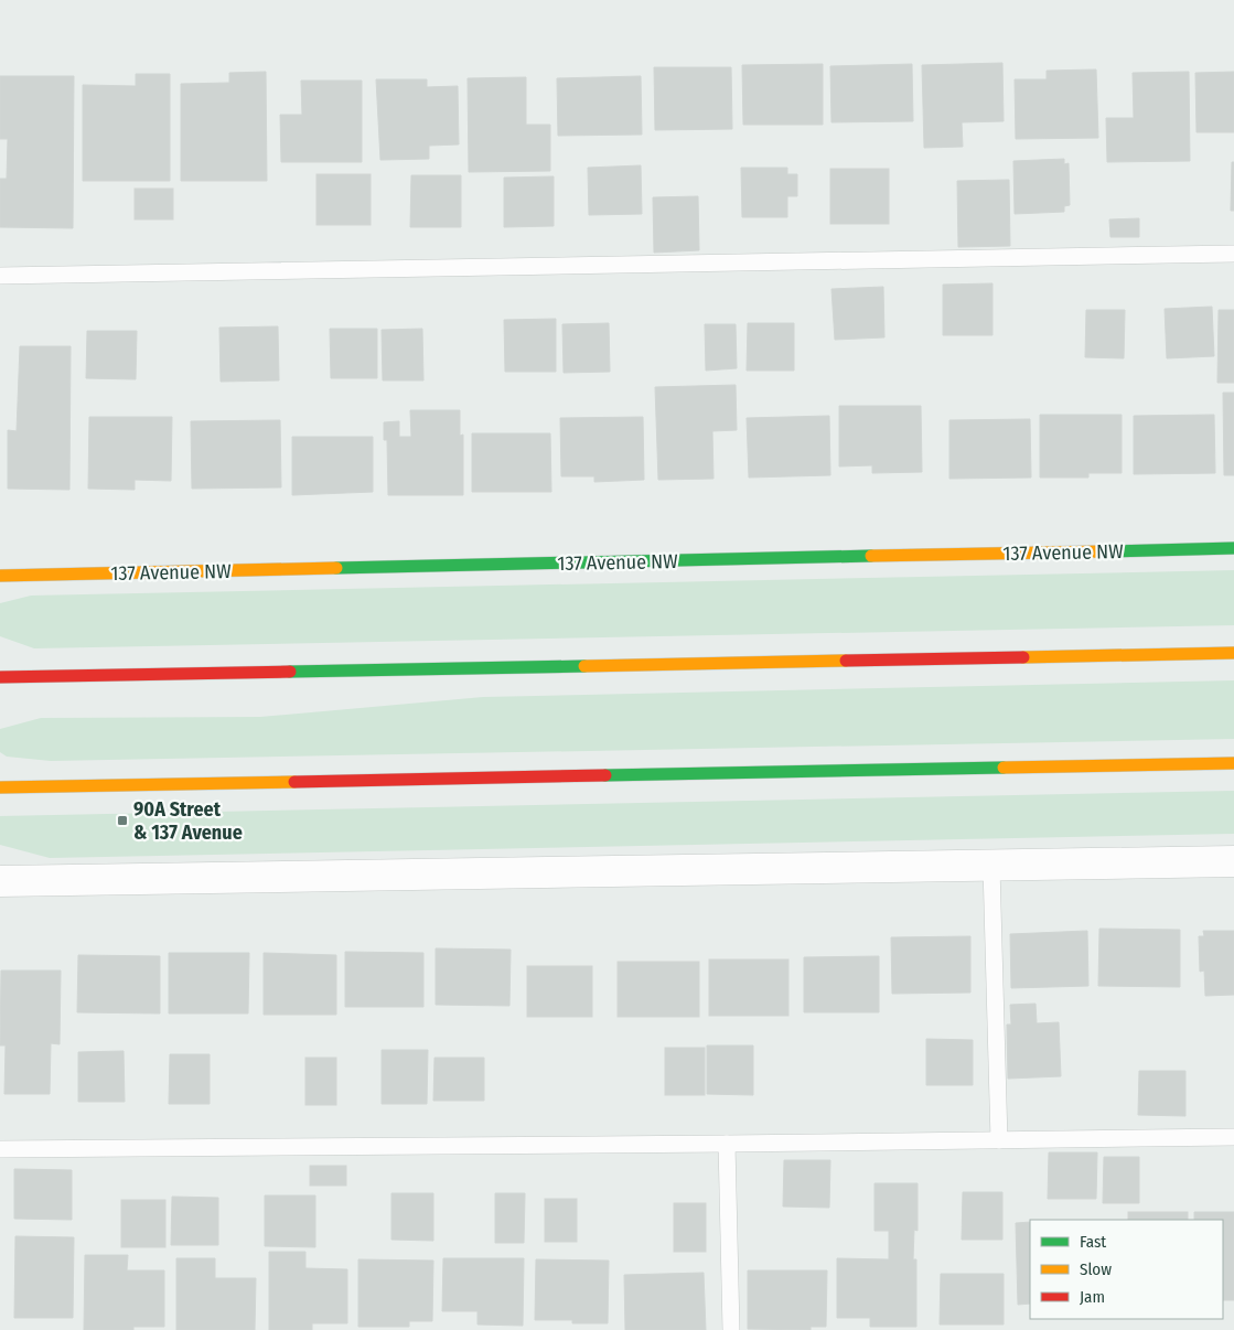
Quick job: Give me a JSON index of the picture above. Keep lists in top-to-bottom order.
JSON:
{
  "streets": {
    "main road": ["137 Avenue NW"]
  },
  "places": {
    "transit": ["90A Street & 137 Avenue"]
  },
  "legend": ["Fast", "Slow", "Jam"]
}
